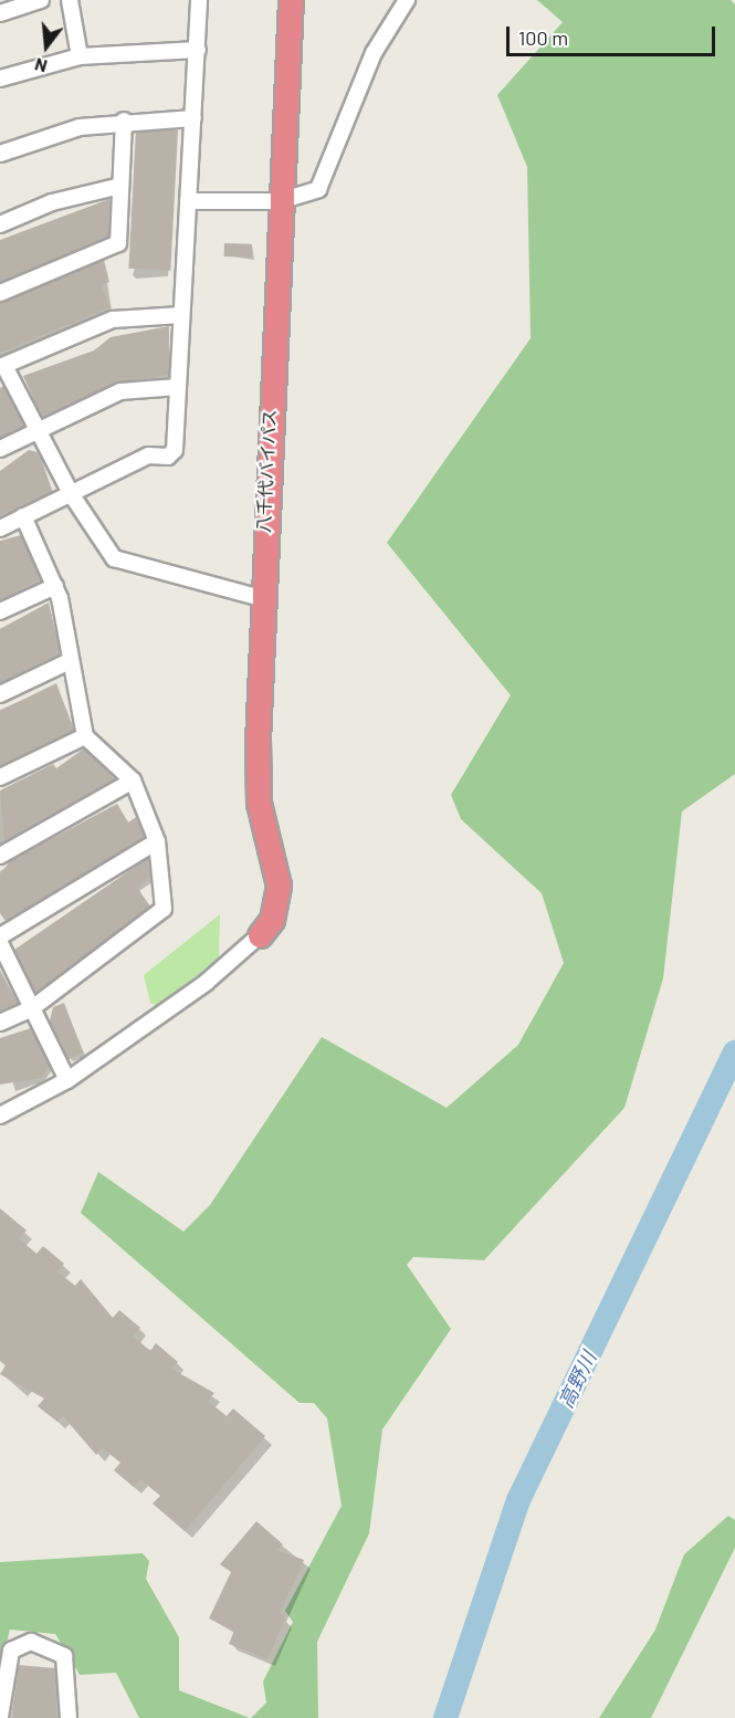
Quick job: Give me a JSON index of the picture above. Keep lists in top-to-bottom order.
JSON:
{
  "streets": {
    "highway": ["八千代バイパス"]
  },
  "water": ["高野川"],
  "scale_bar": "100 m",
  "north": "bottom"
}
